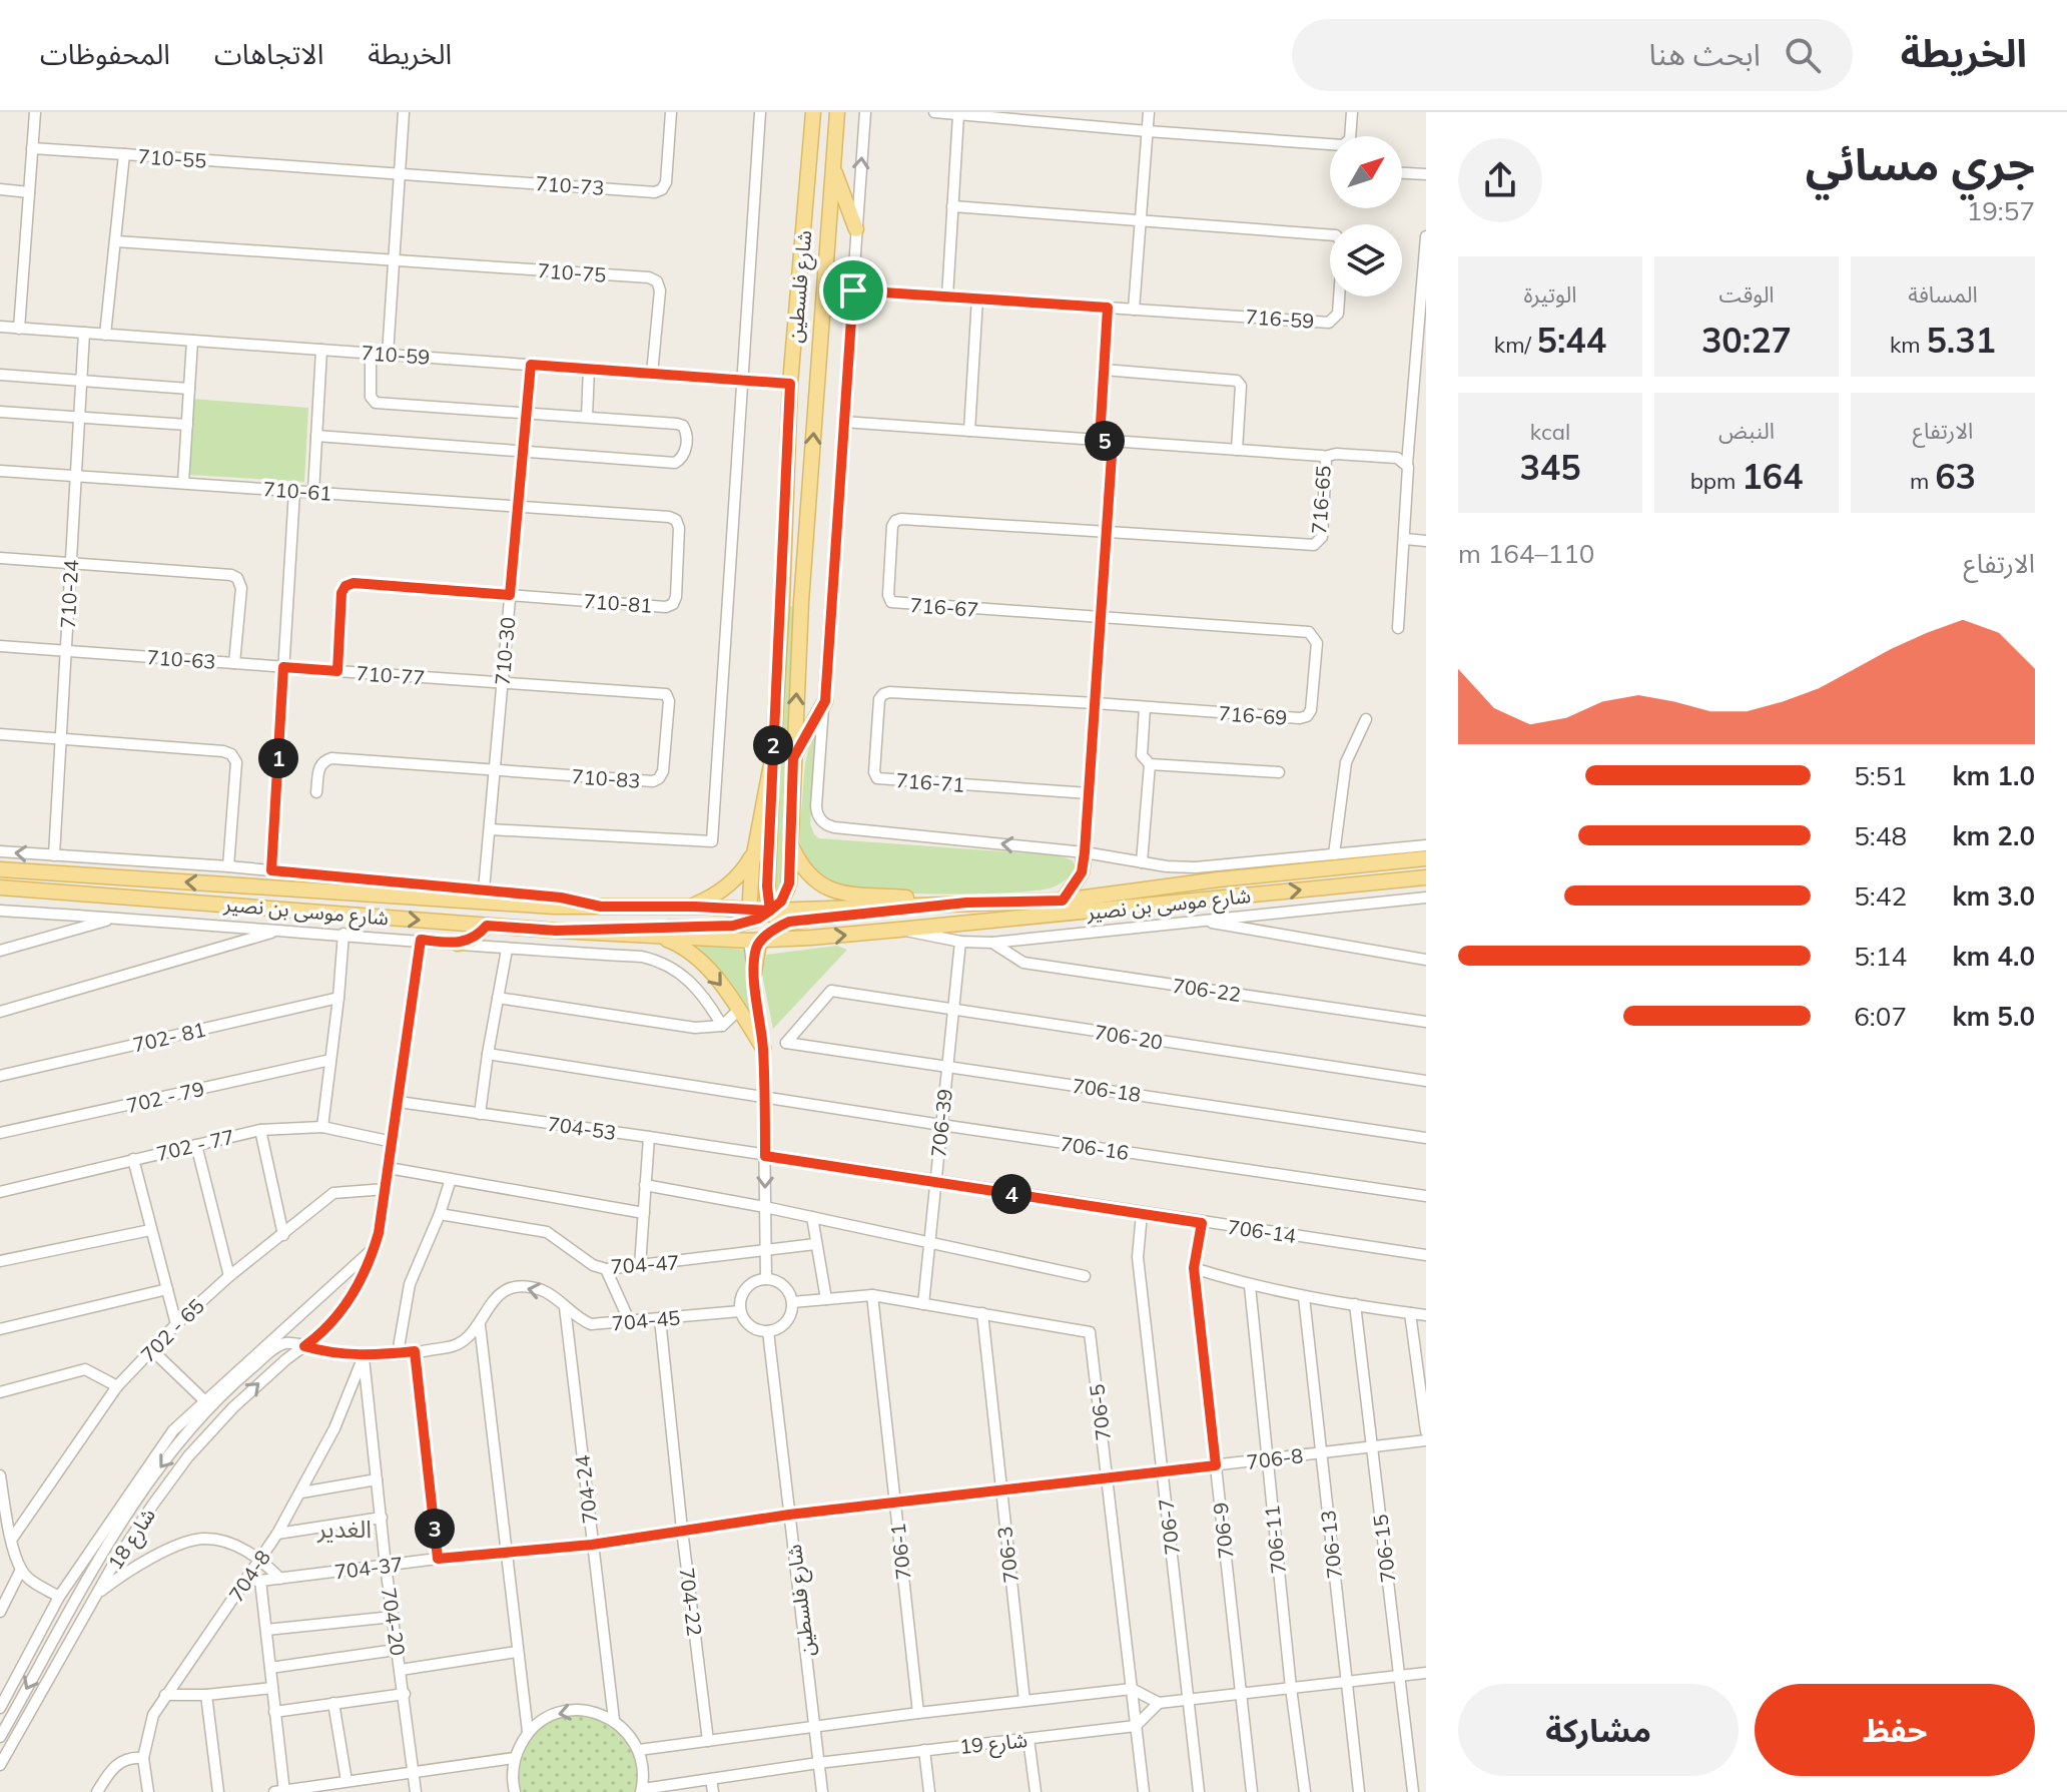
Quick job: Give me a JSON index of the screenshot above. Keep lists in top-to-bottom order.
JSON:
{
  "streets": {
    "main road": ["شارع فلسطين", "شارع موسى بن نصير"],
    "street": [
      "710-55",
      "710-73",
      "710-75",
      "716-59",
      "710-59",
      "710-61",
      "716-65",
      "710-24",
      "710-81",
      "716-67",
      "710-30",
      "710-63",
      "710-77",
      "716-69",
      "710-83",
      "716-71",
      "706-22",
      "702- 81",
      "706-20",
      "706-18",
      "702 - 79",
      "706-39",
      "704-53",
      "702 - 77",
      "706-16",
      "706-14",
      "704-47",
      "704-45",
      "702 - 65",
      "706-5",
      "706-8",
      "704-24",
      "706-7",
      "706-9",
      "شارع 18",
      "706-11",
      "706-13",
      "706-15",
      "706-1",
      "706-3",
      "704-37",
      "704-8",
      "704-22",
      "704-20",
      "شارع 19"
    ]
  },
  "crossings": [
    ["710-55", "710-73"],
    ["710-55", "710-75"],
    ["710-55", "710-59"],
    ["710-75", "710-59"],
    ["شارع فلسطين", "710-59"],
    ["شارع فلسطين", "شارع موسى بن نصير"],
    ["شارع فلسطين", "704-45"],
    ["شارع فلسطين", "706-5"],
    ["شارع فلسطين", "706-8"],
    ["شارع فلسطين", "704-37"],
    ["شارع فلسطين", "شارع 19"],
    ["710-59", "710-24"],
    ["710-59", "710-30"],
    ["710-61", "710-24"],
    ["710-61", "710-81"],
    ["710-61", "710-30"],
    ["716-65", "716-67"],
    ["710-24", "710-63"],
    ["710-81", "710-30"],
    ["710-81", "710-77"],
    ["716-67", "716-69"],
    ["710-30", "710-77"],
    ["710-30", "710-83"],
    ["710-77", "710-83"],
    ["716-69", "716-71"],
    ["706-20", "706-18"],
    ["706-20", "706-39"],
    ["706-18", "706-39"],
    ["706-39", "706-16"],
    ["706-39", "706-14"],
    ["706-39", "706-5"],
    ["704-53", "706-14"],
    ["704-53", "شارع 18"],
    ["702 - 77", "شارع 18"],
    ["706-14", "706-7"],
    ["706-14", "706-9"],
    ["704-45", "706-5"],
    ["704-45", "704-24"],
    ["704-45", "شارع 18"],
    ["704-45", "704-8"],
    ["704-45", "704-22"],
    ["704-45", "704-20"],
    ["702 - 65", "شارع 18"],
    ["706-5", "706-8"],
    ["706-5", "706-1"],
    ["706-5", "706-3"],
    ["706-5", "شارع 19"],
    ["706-8", "706-7"],
    ["706-8", "706-9"],
    ["706-8", "706-11"],
    ["706-8", "706-13"],
    ["706-8", "706-15"],
    ["706-8", "706-1"],
    ["706-8", "706-3"],
    ["706-8", "704-37"],
    ["704-24", "704-37"],
    ["706-1", "شارع 19"],
    ["706-3", "شارع 19"],
    ["704-37", "704-8"],
    ["704-37", "704-22"],
    ["704-37", "704-20"],
    ["704-8", "704-20"],
    ["704-22", "شارع 19"]
  ],
  "districts": ["الغدير"],
  "north": "top right",
  "page": {
    "header": "الخريطة",
    "search": "ابحث هنا",
    "nav": ["الخريطة", "الاتجاهات", "المحفوظات"],
    "heading": ["جري مسائي", "19:57"],
    "stats": [
      ["المسافة", "5.31 km"],
      ["الوقت", "30:27"],
      ["الوتيرة", "5:44 /km"],
      ["الارتفاع", "63 m"],
      ["النبض", "164 bpm"],
      ["kcal", "345"]
    ],
    "pins": [
      "5",
      "2",
      "1",
      "4",
      "3"
    ],
    "chart": ["الارتفاع", "110–164 m"],
    "list": [
      {
        "name": "1.0 km",
        "note": "5:51"
      },
      {
        "name": "2.0 km",
        "note": "5:48"
      },
      {
        "name": "3.0 km",
        "note": "5:42"
      },
      {
        "name": "4.0 km",
        "note": "5:14"
      },
      {
        "name": "5.0 km",
        "note": "6:07"
      }
    ],
    "buttons": ["حفظ", "مشاركة"]
  }
}
